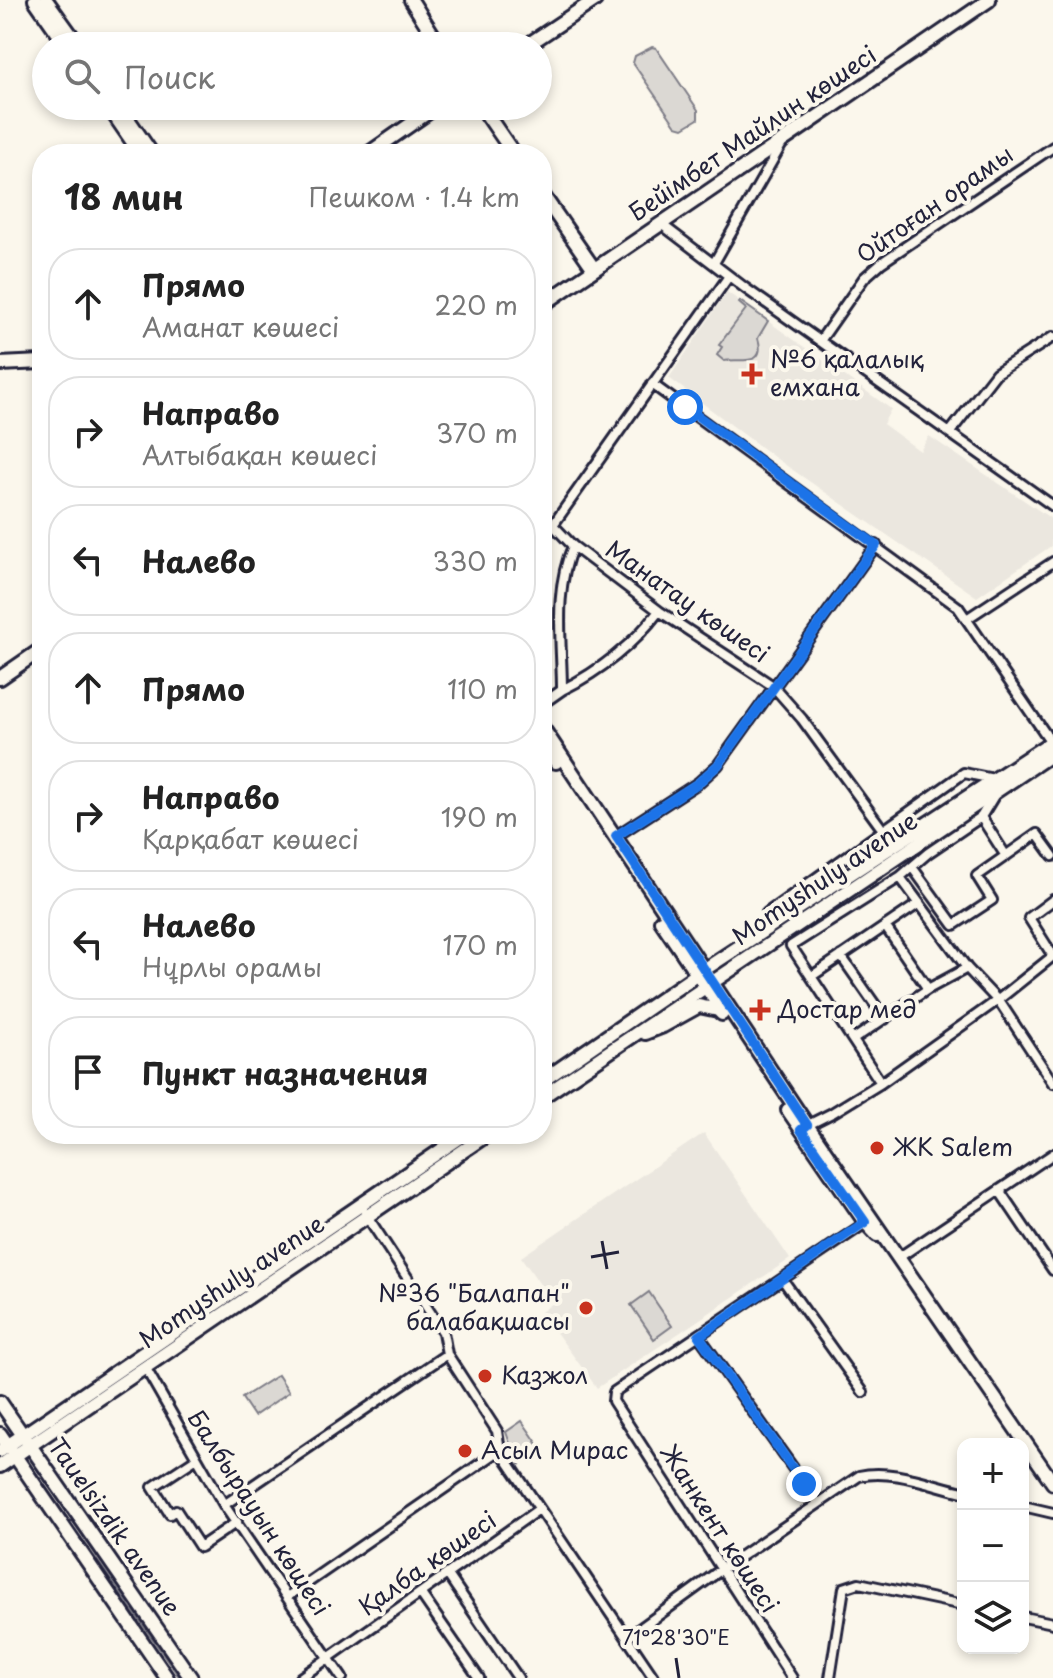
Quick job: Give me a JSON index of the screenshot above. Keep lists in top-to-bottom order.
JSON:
{
  "streets": {
    "main road": ["Бейімбет Майлин көшесі", "Momyshuly avenue", "Tauelsizdik avenue"],
    "street": [
      "Ойтоған орамы",
      "Манатау көшесі",
      "Балбырауын көшесі",
      "Жанкент көшесі",
      "Қалба көшесі"
    ]
  },
  "crossings": [
    ["Momyshuly avenue", "Балбырауын көшесі"],
    ["Momyshuly avenue", "Tauelsizdik avenue"],
    ["Балбырауын көшесі", "Қалба көшесі"]
  ],
  "places": {
    "health": ["№6 қалалық емхана", "Достар мед"],
    "other": [
      "ЖК Salem",
      "№36 \"Балапан\" балабақшасы",
      "Казжол",
      "Асыл Мирас"
    ]
  },
  "page": {
    "search": "Поиск",
    "heading": ["18 мин", "Пешком · 1.4 km"],
    "list": [
      ["Прямо", "Аманат көшесі", "220 m"],
      ["Направо", "Алтыбақан көшесі", "370 m"],
      ["Налево", "330 m"],
      ["Прямо", "110 m"],
      ["Направо", "Қарқабат көшесі", "190 m"],
      ["Налево", "Нұрлы орамы", "170 m"],
      "Пункт назначения"
    ],
    "map_buttons": ["+", "−"]
  },
  "coordinates": ["71°28'30\"E"]
}
